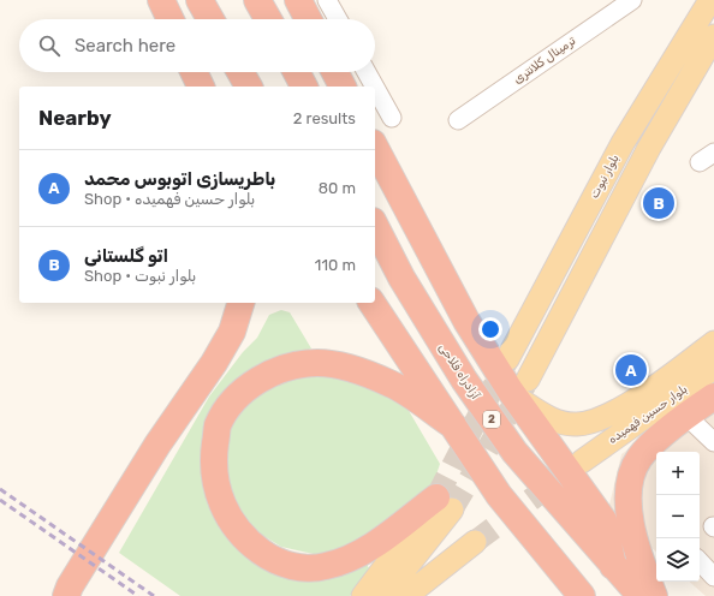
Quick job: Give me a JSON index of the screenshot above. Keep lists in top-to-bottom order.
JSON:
{
  "streets": {
    "highway": ["آزادراه فلاحی", "2"],
    "main road": ["بلوار نبوت", "بلوار حسین فهمیده"],
    "street": ["ترمینال کلانتری"]
  },
  "page": {
    "search": "Search here",
    "heading": ["Nearby", "2 results"],
    "list": [
      {
        "mark": "A",
        "name": "باطریسازی اتوبوس محمد",
        "note": "Shop · بلوار حسین فهمیده",
        "value": "80 m"
      },
      {
        "mark": "B",
        "name": "اتو گلستانی",
        "note": "Shop · بلوار نبوت",
        "value": "110 m"
      }
    ],
    "pins": ["B", "A"],
    "map_buttons": ["+", "−"]
  }
}
